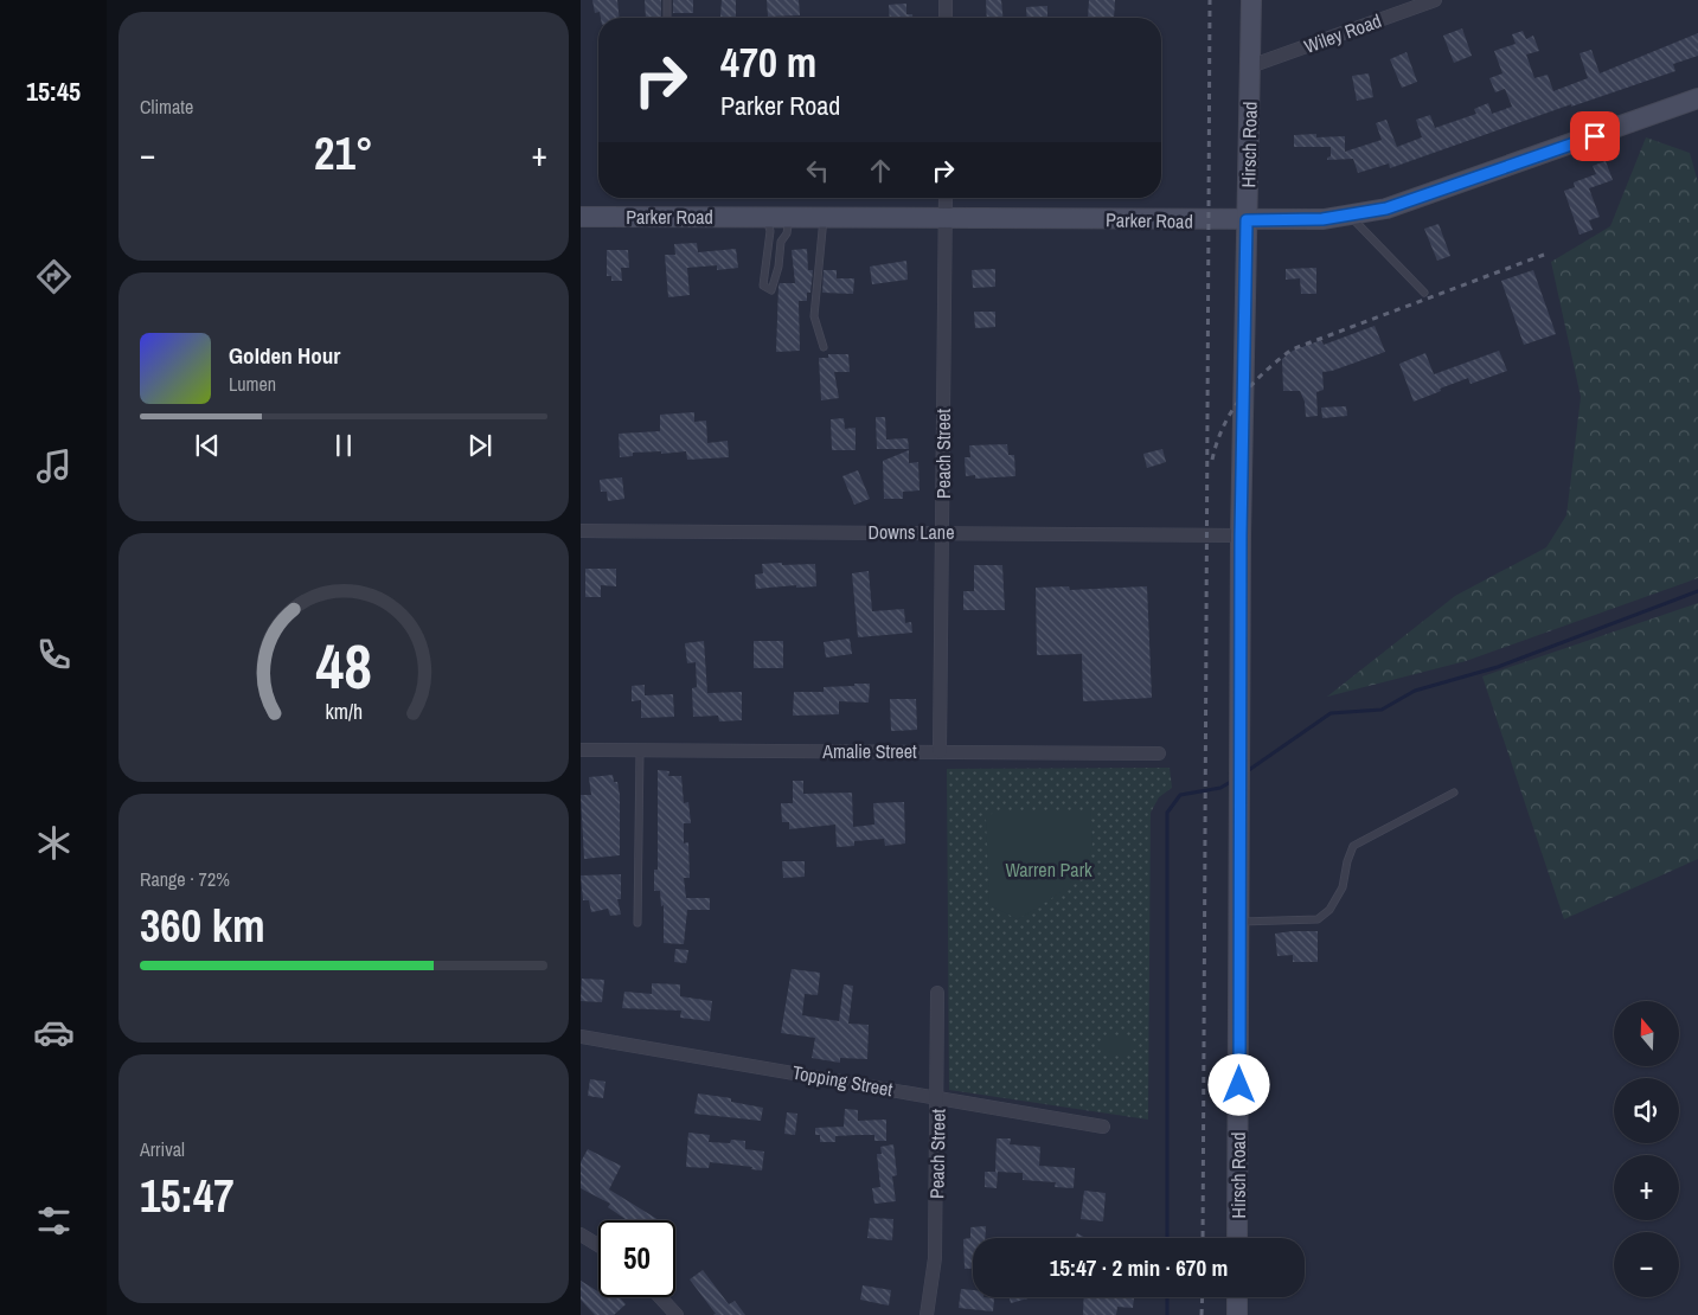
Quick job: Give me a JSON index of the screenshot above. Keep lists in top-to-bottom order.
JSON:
{
  "streets": {
    "main road": ["Hirsch Road", "Parker Road"],
    "street": [
      "Wiley Road",
      "Peach Street",
      "Downs Lane",
      "Amalie Street",
      "Topping Street"
    ]
  },
  "crossings": [
    ["Wiley Road", "Hirsch Road"],
    ["Hirsch Road", "Parker Road"],
    ["Hirsch Road", "Downs Lane"],
    ["Parker Road", "Peach Street"],
    ["Peach Street", "Downs Lane"],
    ["Peach Street", "Amalie Street"],
    ["Peach Street", "Topping Street"]
  ],
  "parks": ["Warren Park"],
  "north": "top",
  "page": {
    "tabs": "15:45",
    "tile": [
      "Climate",
      ["Range · 72%", "360 km"],
      ["Arrival", "15:47"]
    ],
    "turn": ["470 m", "Parker Road"],
    "heat": ["−", "21°", "+"],
    "song": ["Golden Hour", "Lumen"],
    "map_buttons": ["+", "−"],
    "limit": "50",
    "trip": "15:47 · 2 min · 670 m",
    "gauge": ["48", "km/h"]
  }
}
